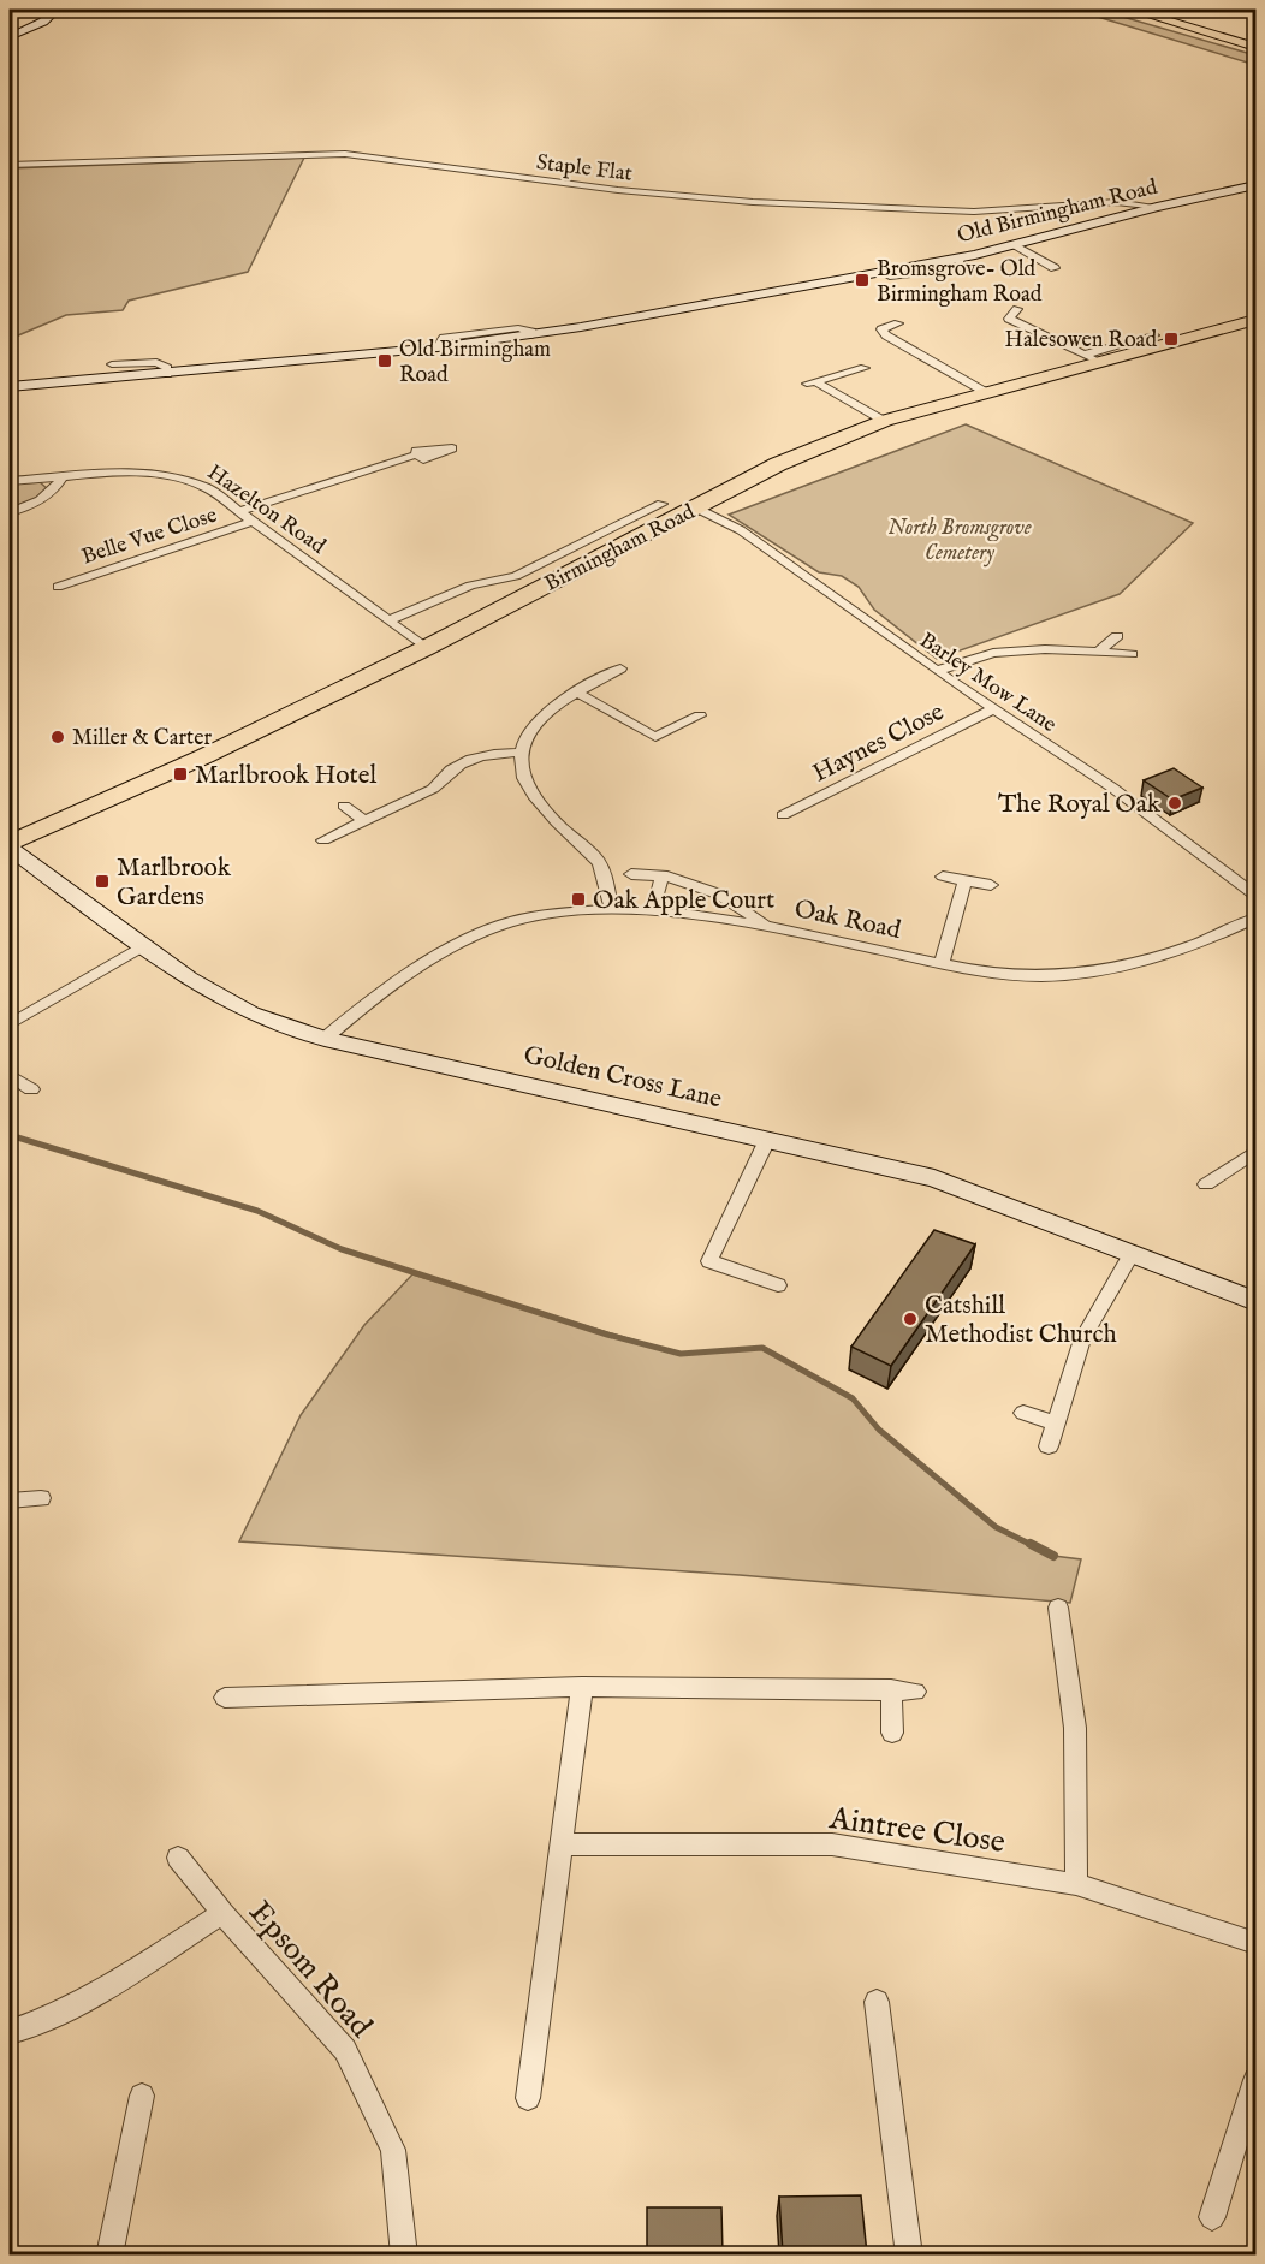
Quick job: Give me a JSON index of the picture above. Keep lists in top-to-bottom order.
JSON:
{
  "streets": {
    "highway": ["Birmingham Road"],
    "main road": ["Old Birmingham Road", "Golden Cross Lane"],
    "street": [
      "Staple Flat",
      "Hazelton Road",
      "Belle Vue Close",
      "Barley Mow Lane",
      "Haynes Close",
      "Oak Road",
      "Aintree Close",
      "Epsom Road"
    ]
  },
  "crossings": [
    ["Staple Flat", "Old Birmingham Road"],
    ["Hazelton Road", "Belle Vue Close"],
    ["Hazelton Road", "Birmingham Road"],
    ["Birmingham Road", "Barley Mow Lane"],
    ["Birmingham Road", "Golden Cross Lane"],
    ["Barley Mow Lane", "Haynes Close"],
    ["Oak Road", "Golden Cross Lane"]
  ],
  "parks": ["North Bromsgrove Cemetery"],
  "places": {
    "transit": [
      "Bromsgrove- Old Birmingham Road",
      "Halesowen Road",
      "Old Birmingham Road",
      "Marlbrook Hotel",
      "Marlbrook Gardens",
      "Oak Apple Court"
    ],
    "other": ["Miller & Carter", "The Royal Oak", "Catshill Methodist Church"]
  }
}
